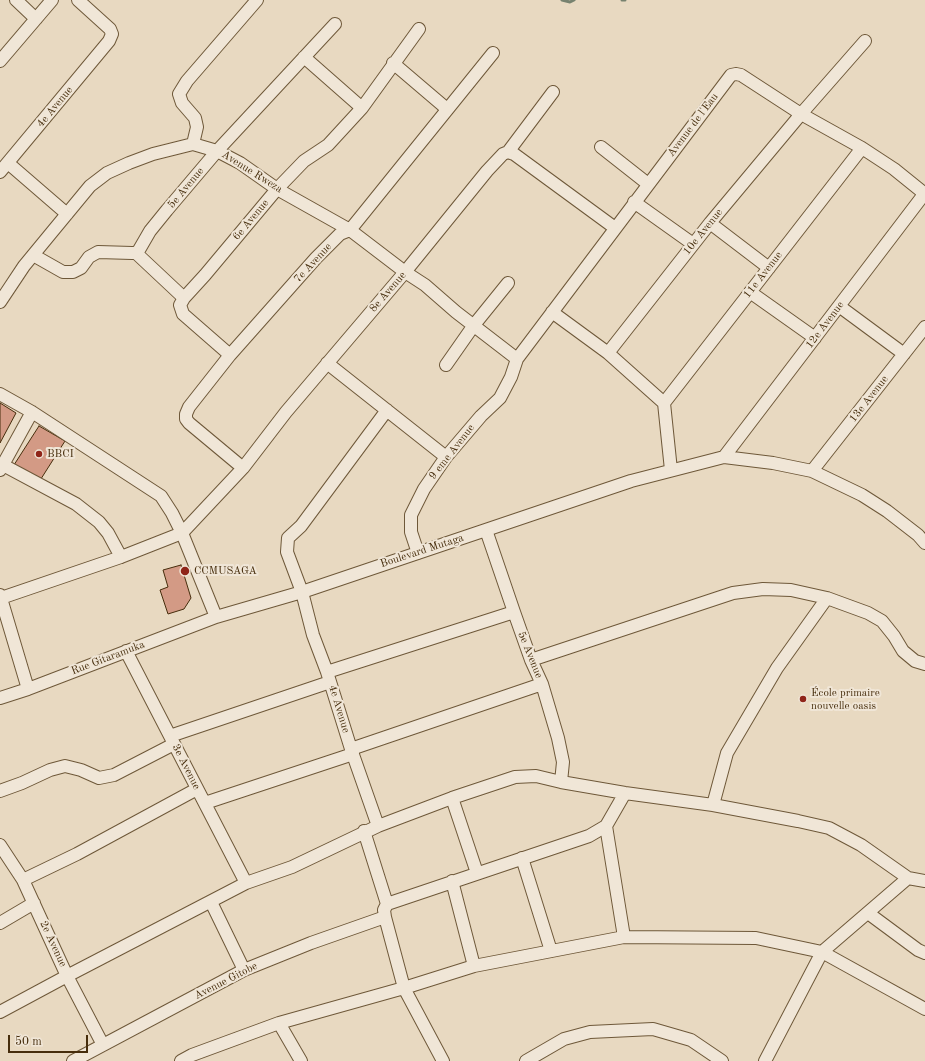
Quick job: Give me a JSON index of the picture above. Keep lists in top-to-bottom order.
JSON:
{
  "streets": {
    "street": [
      "4e Avenue",
      "Avenue de l'Eau",
      "Avenue Rweza",
      "5e Avenue",
      "6e Avenue",
      "10e Avenue",
      "7e Avenue",
      "11e Avenue",
      "8e Avenue",
      "12e Avenue",
      "13e Avenue",
      "9 eme Avenue",
      "Boulevard Mutaga",
      "Rue Gitaramuka",
      "3e Avenue",
      "2e Avenue",
      "Avenue Gitobe"
    ]
  },
  "crossings": [
    ["4e Avenue", "Boulevard Mutaga"],
    ["Avenue de l'Eau", "Avenue Rweza"],
    ["Avenue de l'Eau", "10e Avenue"],
    ["Avenue de l'Eau", "11e Avenue"],
    ["Avenue de l'Eau", "12e Avenue"],
    ["Avenue de l'Eau", "9 eme Avenue"],
    ["Avenue Rweza", "5e Avenue"],
    ["Avenue Rweza", "6e Avenue"],
    ["Avenue Rweza", "7e Avenue"],
    ["Avenue Rweza", "8e Avenue"],
    ["Avenue Rweza", "9 eme Avenue"],
    ["5e Avenue", "Boulevard Mutaga"],
    ["7e Avenue", "8e Avenue"],
    ["12e Avenue", "Boulevard Mutaga"],
    ["13e Avenue", "Boulevard Mutaga"],
    ["9 eme Avenue", "Boulevard Mutaga"],
    ["Boulevard Mutaga", "Rue Gitaramuka"],
    ["Rue Gitaramuka", "3e Avenue"],
    ["2e Avenue", "Avenue Gitobe"]
  ],
  "places": ["BBCI", "CCMUSAGA", "École primaire nouvelle oasis"],
  "scale_bar": "50 m"
}
